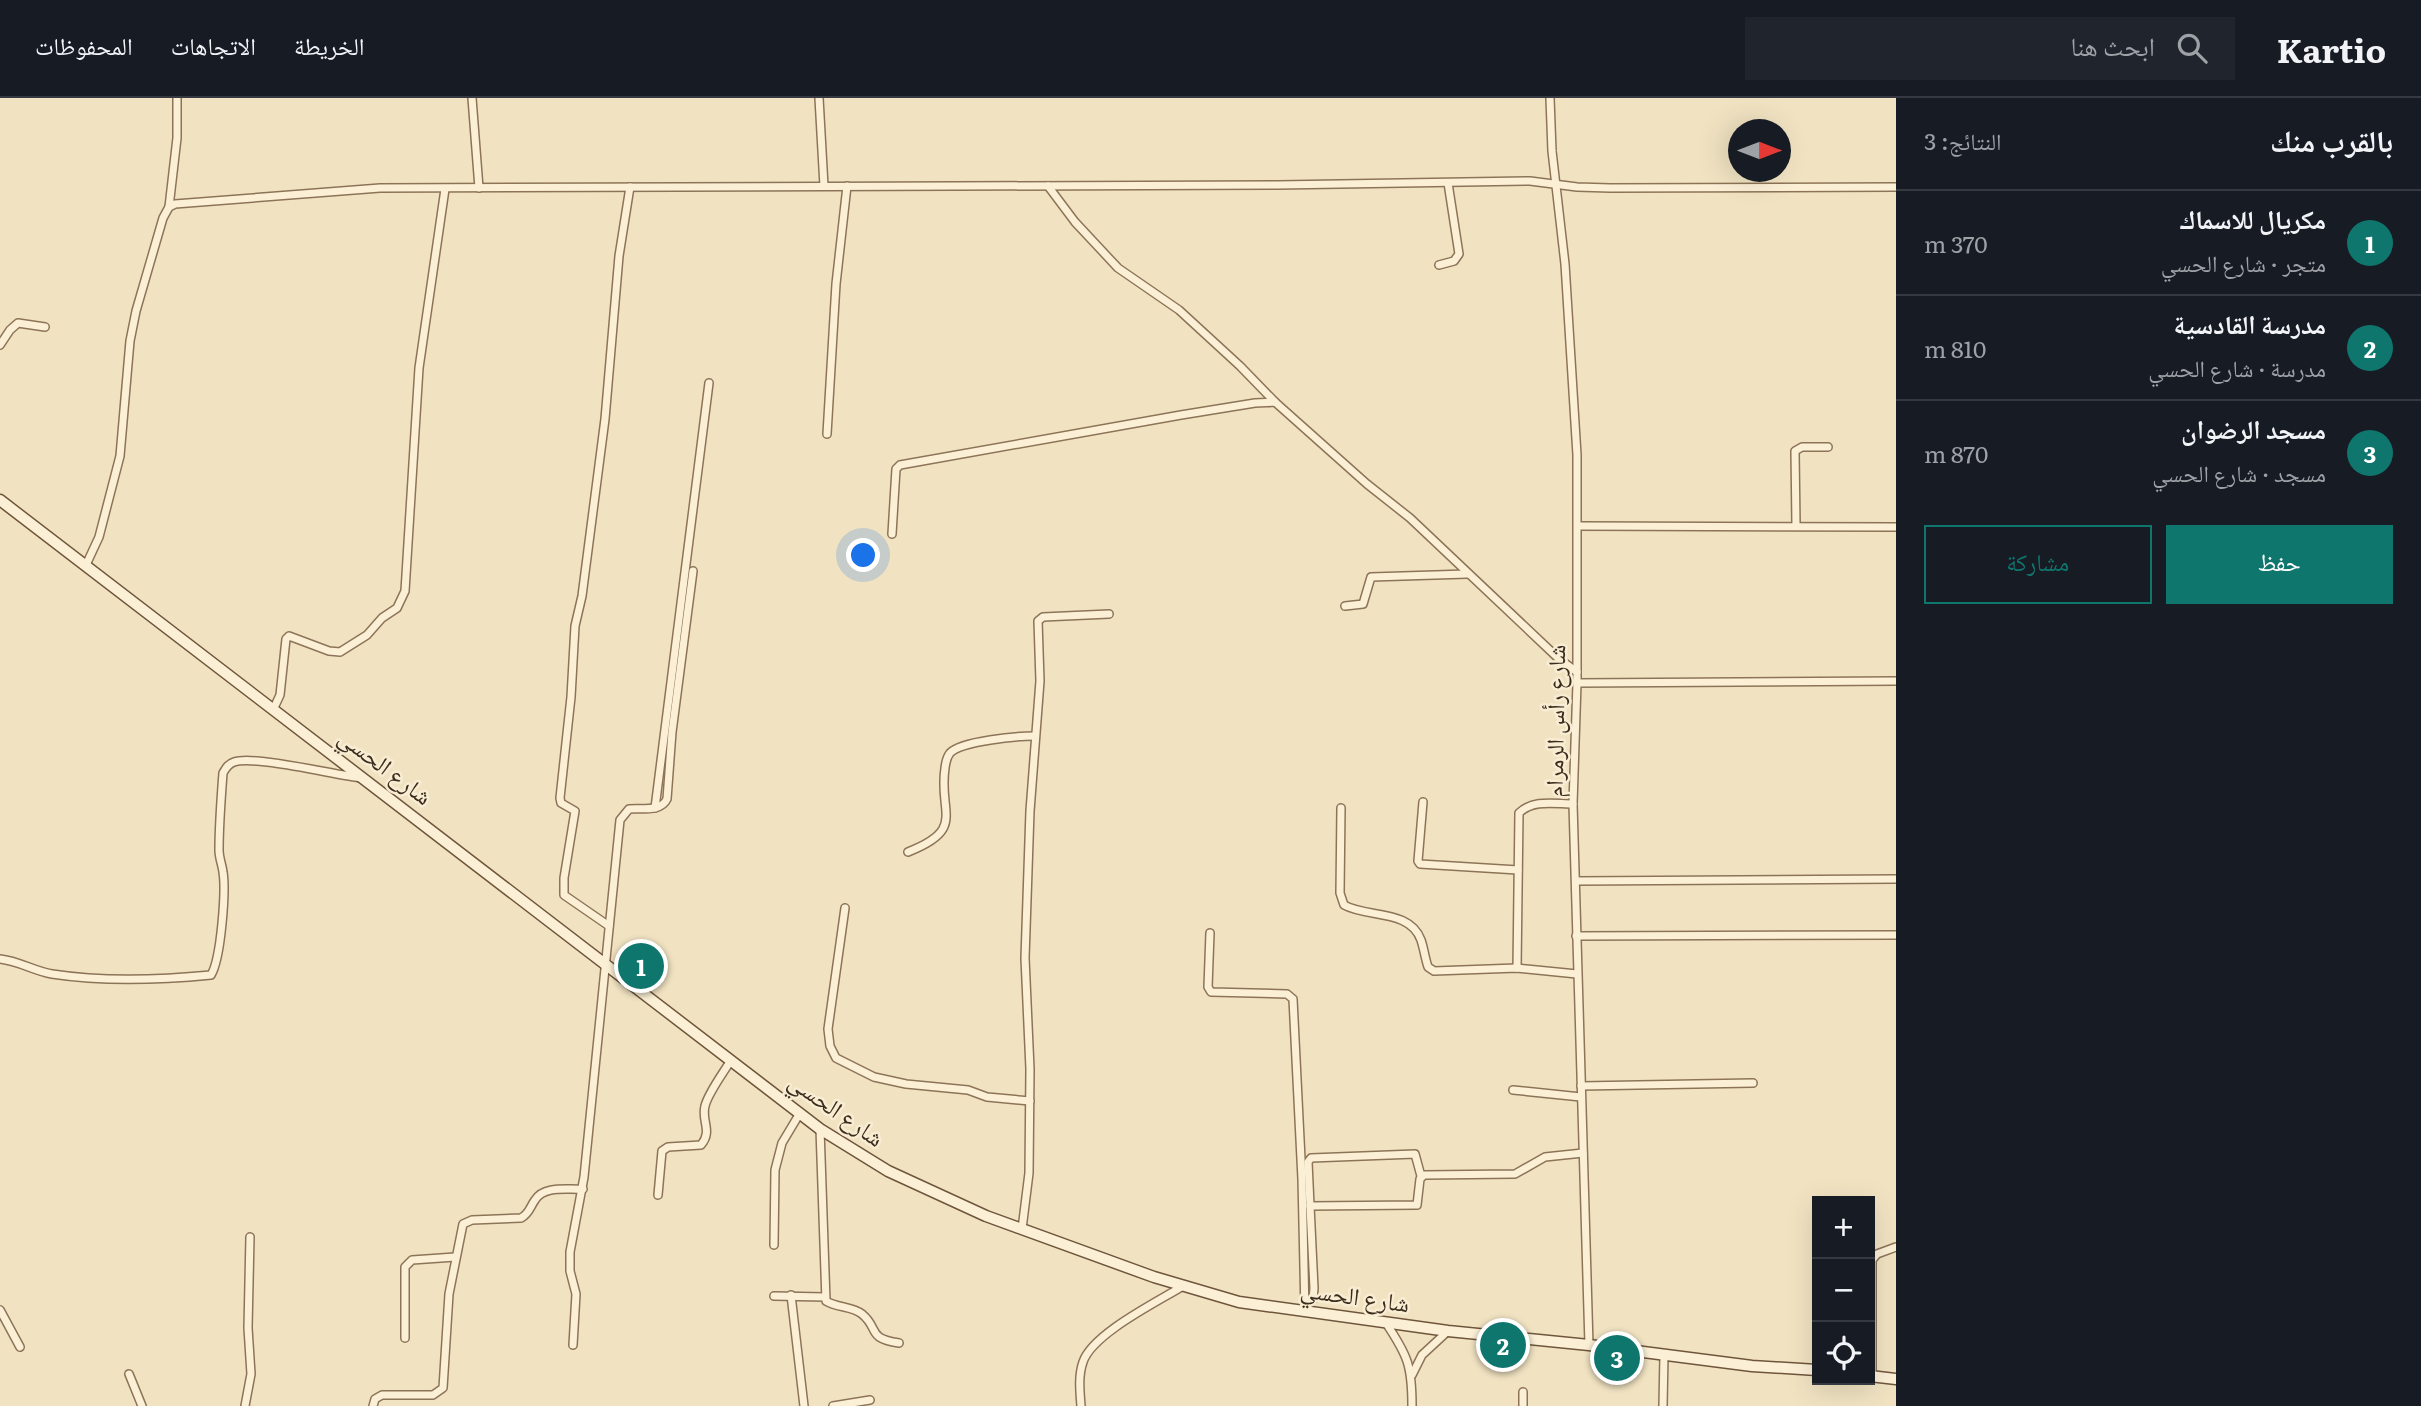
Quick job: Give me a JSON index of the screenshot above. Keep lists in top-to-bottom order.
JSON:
{
  "streets": {
    "street": ["شارع رأس الرمرام", "شارع الحسي"]
  },
  "crossings": [
    ["شارع رأس الرمرام", "شارع الحسي"]
  ],
  "north": "right",
  "page": {
    "header": "Kartio",
    "search": "ابحث هنا",
    "nav": ["الخريطة", "الاتجاهات", "المحفوظات"],
    "heading": ["بالقرب منك", "النتائج: 3"],
    "list": [
      {
        "mark": "1",
        "name": "مكريال للاسماك",
        "note": "متجر · شارع الحسي",
        "value": "370 m"
      },
      {
        "mark": "2",
        "name": "مدرسة القادسية",
        "note": "مدرسة · شارع الحسي",
        "value": "810 m"
      },
      {
        "mark": "3",
        "name": "مسجد الرضوان",
        "note": "مسجد · شارع الحسي",
        "value": "870 m"
      }
    ],
    "buttons": ["حفظ", "مشاركة"],
    "pins": ["1", "2", "3"],
    "map_buttons": ["+", "−"]
  }
}
